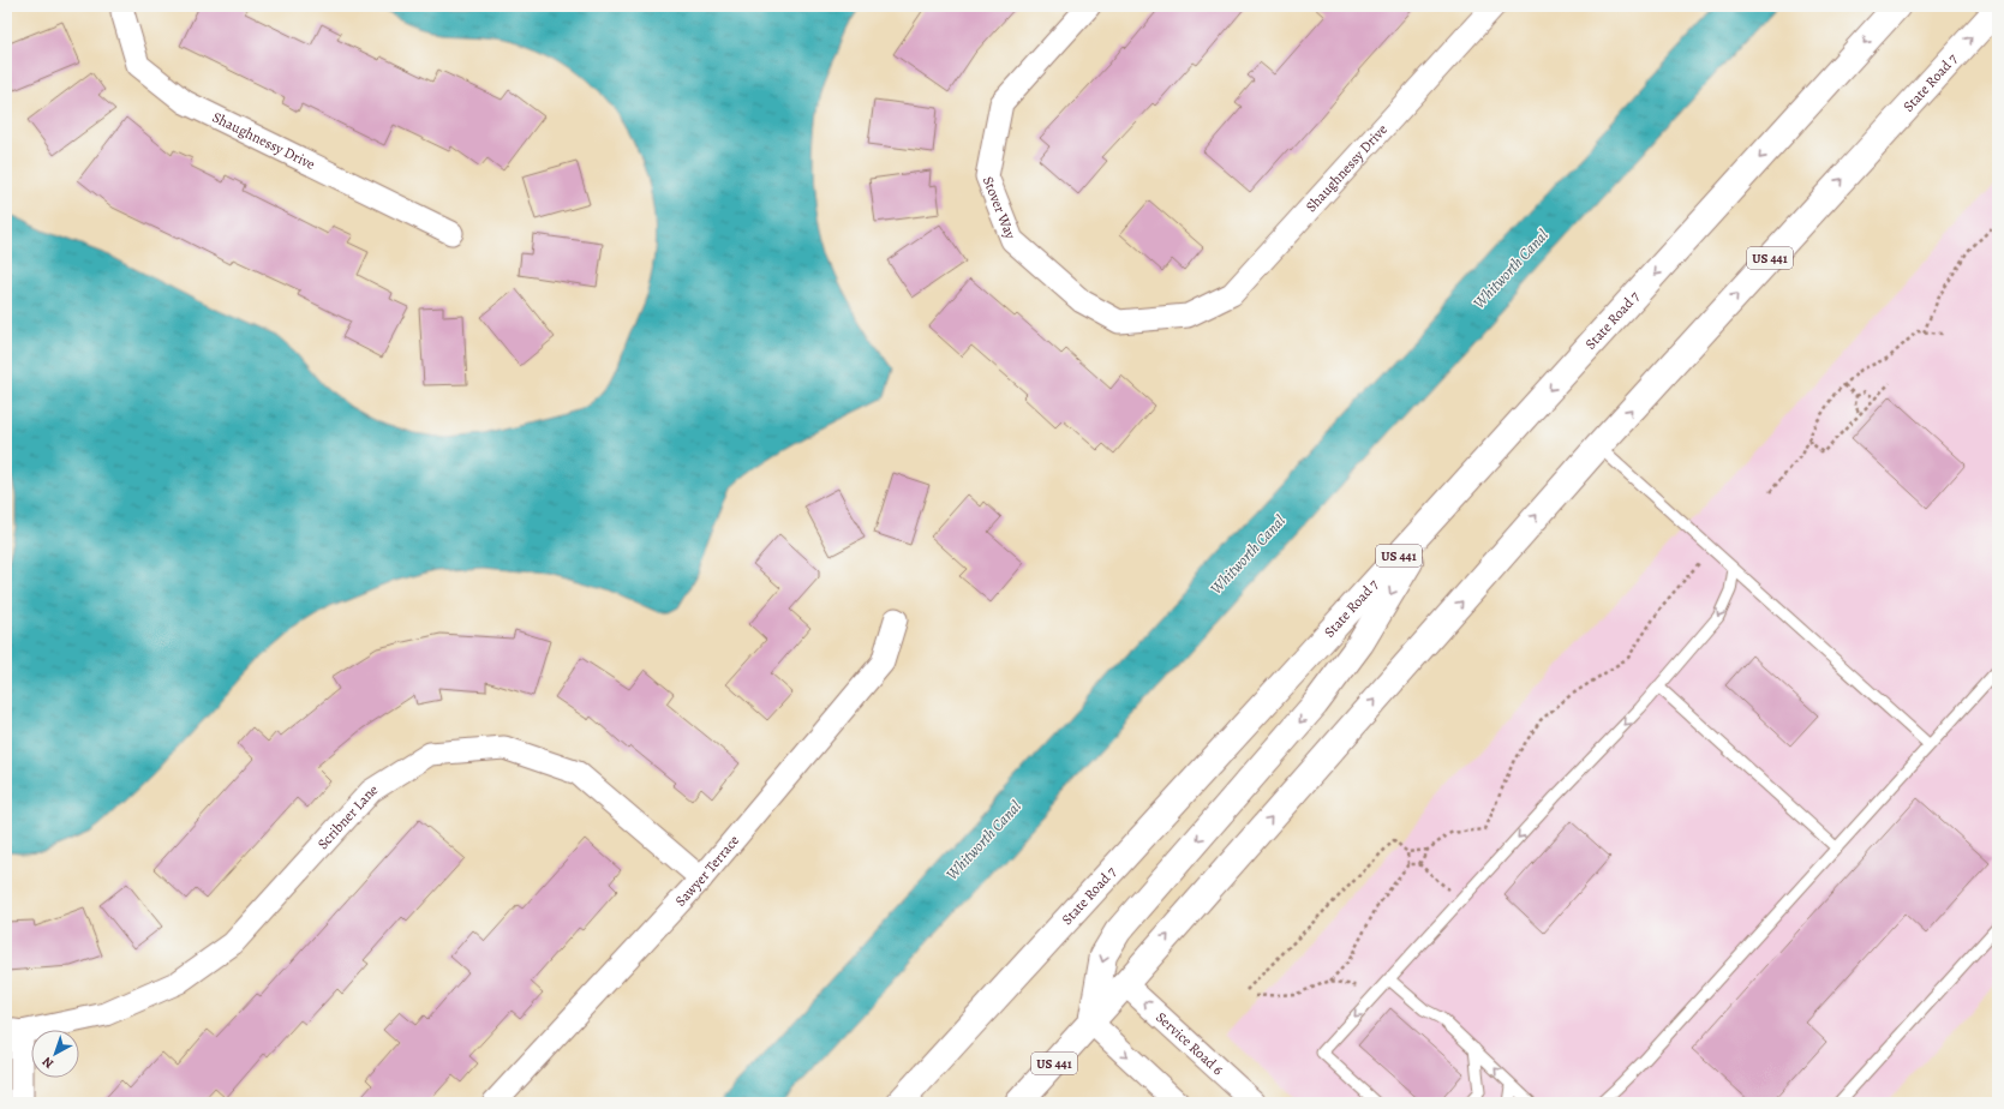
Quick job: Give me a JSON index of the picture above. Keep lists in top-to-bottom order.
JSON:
{
  "streets": {
    "main road": ["State Road 7", "US 441"],
    "street": [
      "Shaughnessy Drive",
      "Stover Way",
      "Scribner Lane",
      "Sawyer Terrace",
      "Service Road 6"
    ]
  },
  "crossings": [
    ["State Road 7", "Service Road 6"],
    ["Shaughnessy Drive", "Stover Way"],
    ["Scribner Lane", "Sawyer Terrace"]
  ],
  "water": ["Whitworth Canal"],
  "north": "bottom left"
}
